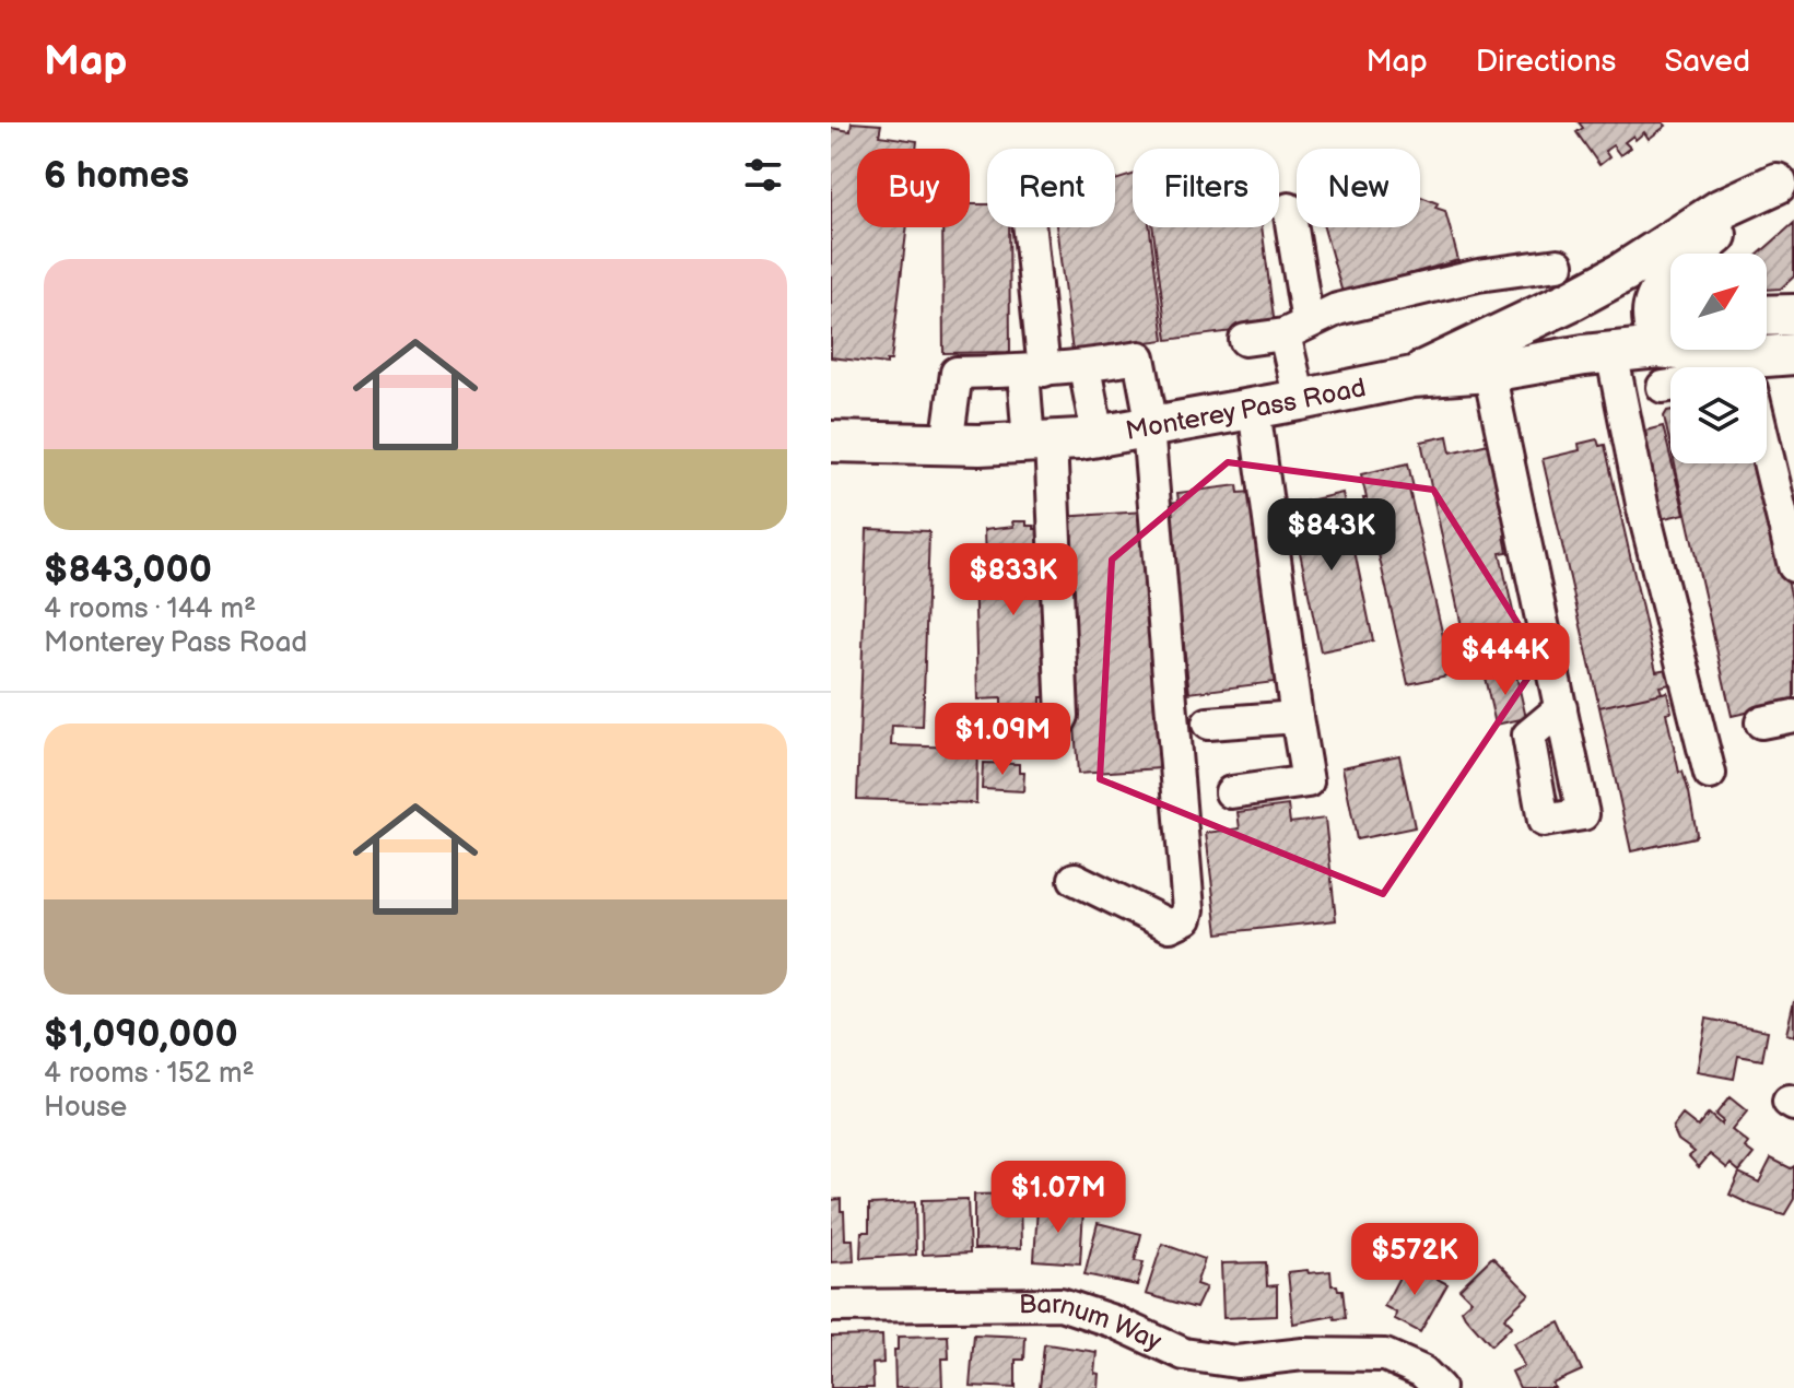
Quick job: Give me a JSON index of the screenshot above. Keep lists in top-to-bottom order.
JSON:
{
  "streets": {
    "main road": ["Monterey Pass Road"],
    "street": ["Barnum Way"]
  },
  "north": "top right",
  "page": {
    "header": "Map",
    "nav": ["Map", "Directions", "Saved"],
    "heading": "6 homes",
    "chip": [
      "Buy",
      "Rent",
      "Filters",
      "New"
    ],
    "list": [
      {
        "name": "$843,000",
        "note": "4 rooms · 144 m² · Monterey Pass Road"
      },
      {
        "name": "$1,090,000",
        "note": "4 rooms · 152 m² · House"
      }
    ],
    "price": [
      "$843K",
      "$833K",
      "$444K",
      "$1.09M",
      "$1.07M",
      "$572K"
    ]
  }
}
